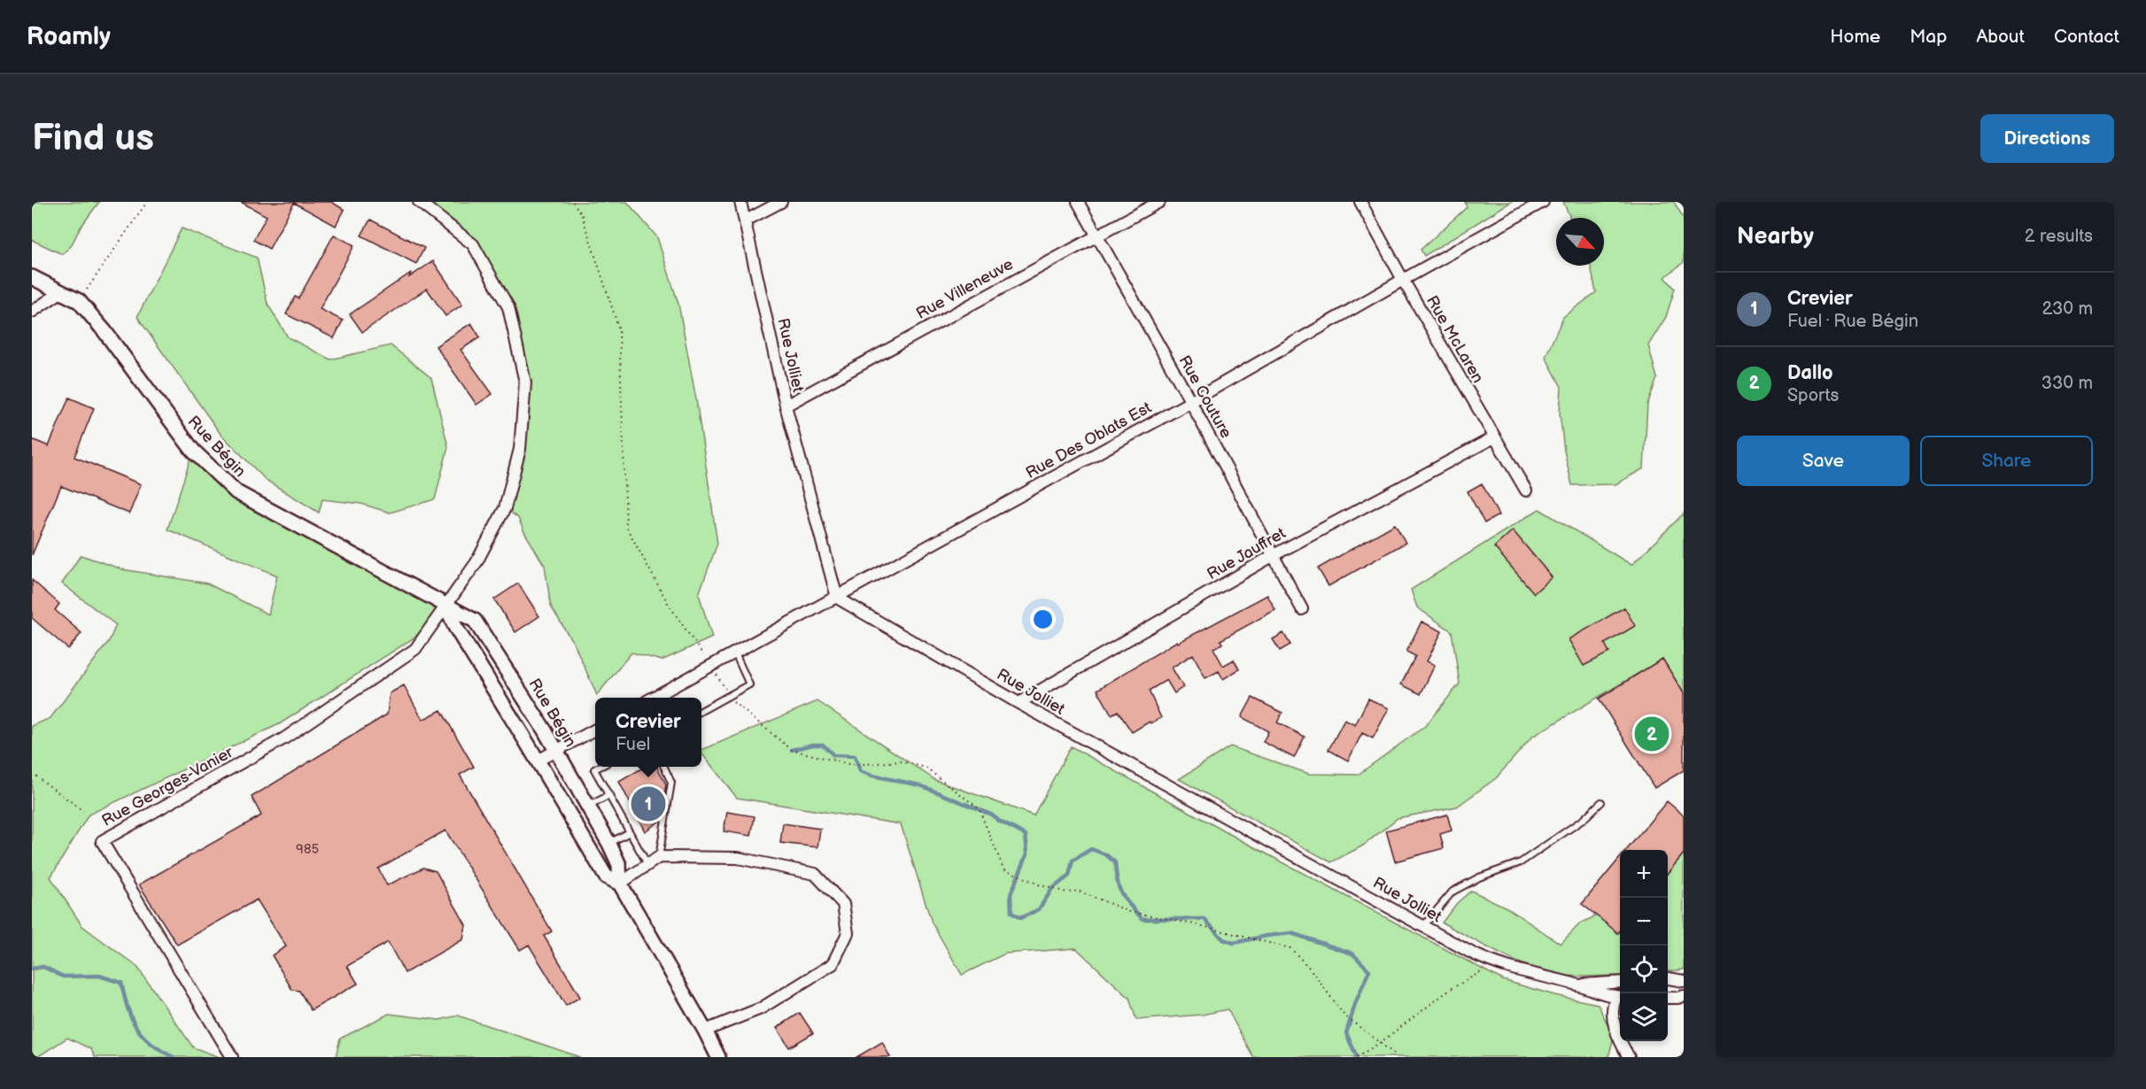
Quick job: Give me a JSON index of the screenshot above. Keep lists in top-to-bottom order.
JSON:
{
  "streets": {
    "street": [
      "Rue Villeneuve",
      "Rue McLaren",
      "Rue Jolliet",
      "Rue Couture",
      "Rue Des Oblats Est",
      "Rue Bégin",
      "Rue Jauffret",
      "Rue Georges-Vanier"
    ]
  },
  "crossings": [
    ["Rue Villeneuve", "Rue Jolliet"],
    ["Rue Villeneuve", "Rue Couture"],
    ["Rue McLaren", "Rue Des Oblats Est"],
    ["Rue McLaren", "Rue Jauffret"],
    ["Rue Jolliet", "Rue Des Oblats Est"],
    ["Rue Jolliet", "Rue Jauffret"],
    ["Rue Couture", "Rue Des Oblats Est"],
    ["Rue Couture", "Rue Jauffret"],
    ["Rue Bégin", "Rue Georges-Vanier"]
  ],
  "house_numbers": ["985"],
  "north": "bottom right",
  "page": {
    "header": "Roamly",
    "nav": [
      "Home",
      "Map",
      "About",
      "Contact"
    ],
    "buttons": [
      "Directions",
      ["Save", "Share"]
    ],
    "title": "Find us",
    "heading": ["Nearby", "2 results"],
    "list": [
      {
        "mark": "1",
        "name": "Crevier",
        "note": "Fuel · Rue Bégin",
        "value": "230 m"
      },
      {
        "mark": "2",
        "name": "Dallo",
        "note": "Sports",
        "value": "330 m"
      }
    ],
    "popup": ["Crevier", "Fuel"],
    "pins": ["2", "1"],
    "map_buttons": ["+", "−"]
  }
}
